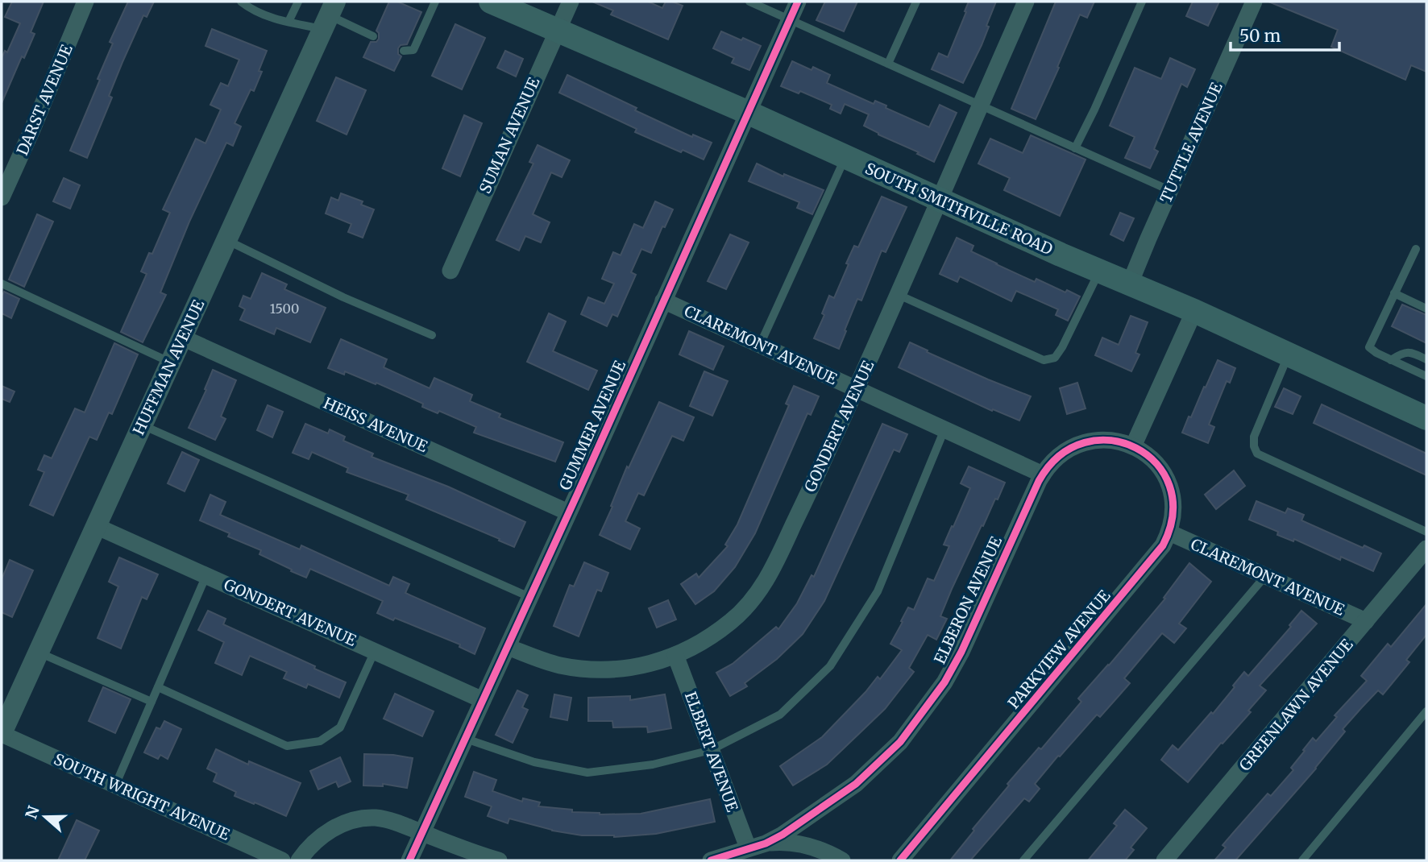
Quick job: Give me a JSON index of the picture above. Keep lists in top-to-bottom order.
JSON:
{
  "streets": {
    "main road": ["SOUTH SMITHVILLE ROAD"],
    "street": [
      "DARST AVENUE",
      "SUMAN AVENUE",
      "TUTTLE AVENUE",
      "CLAREMONT AVENUE",
      "HUFFMAN AVENUE",
      "HEISS AVENUE",
      "GUMMER AVENUE",
      "GONDERT AVENUE",
      "ELBERON AVENUE",
      "PARKVIEW AVENUE",
      "GREENLAWN AVENUE",
      "ELBERT AVENUE",
      "SOUTH WRIGHT AVENUE"
    ]
  },
  "crossings": [
    ["SUMAN AVENUE", "SOUTH SMITHVILLE ROAD"],
    ["TUTTLE AVENUE", "SOUTH SMITHVILLE ROAD"],
    ["SOUTH SMITHVILLE ROAD", "GUMMER AVENUE"],
    ["SOUTH SMITHVILLE ROAD", "GONDERT AVENUE"],
    ["CLAREMONT AVENUE", "GUMMER AVENUE"],
    ["CLAREMONT AVENUE", "GONDERT AVENUE"],
    ["CLAREMONT AVENUE", "ELBERON AVENUE"],
    ["CLAREMONT AVENUE", "PARKVIEW AVENUE"],
    ["CLAREMONT AVENUE", "GREENLAWN AVENUE"],
    ["HUFFMAN AVENUE", "HEISS AVENUE"],
    ["HUFFMAN AVENUE", "GONDERT AVENUE"],
    ["HUFFMAN AVENUE", "SOUTH WRIGHT AVENUE"],
    ["HEISS AVENUE", "GUMMER AVENUE"],
    ["GUMMER AVENUE", "GONDERT AVENUE"],
    ["GONDERT AVENUE", "ELBERT AVENUE"],
    ["ELBERON AVENUE", "PARKVIEW AVENUE"],
    ["ELBERON AVENUE", "ELBERT AVENUE"]
  ],
  "house_numbers": ["1500"],
  "scale_bar": "50 m",
  "north": "left"
}
